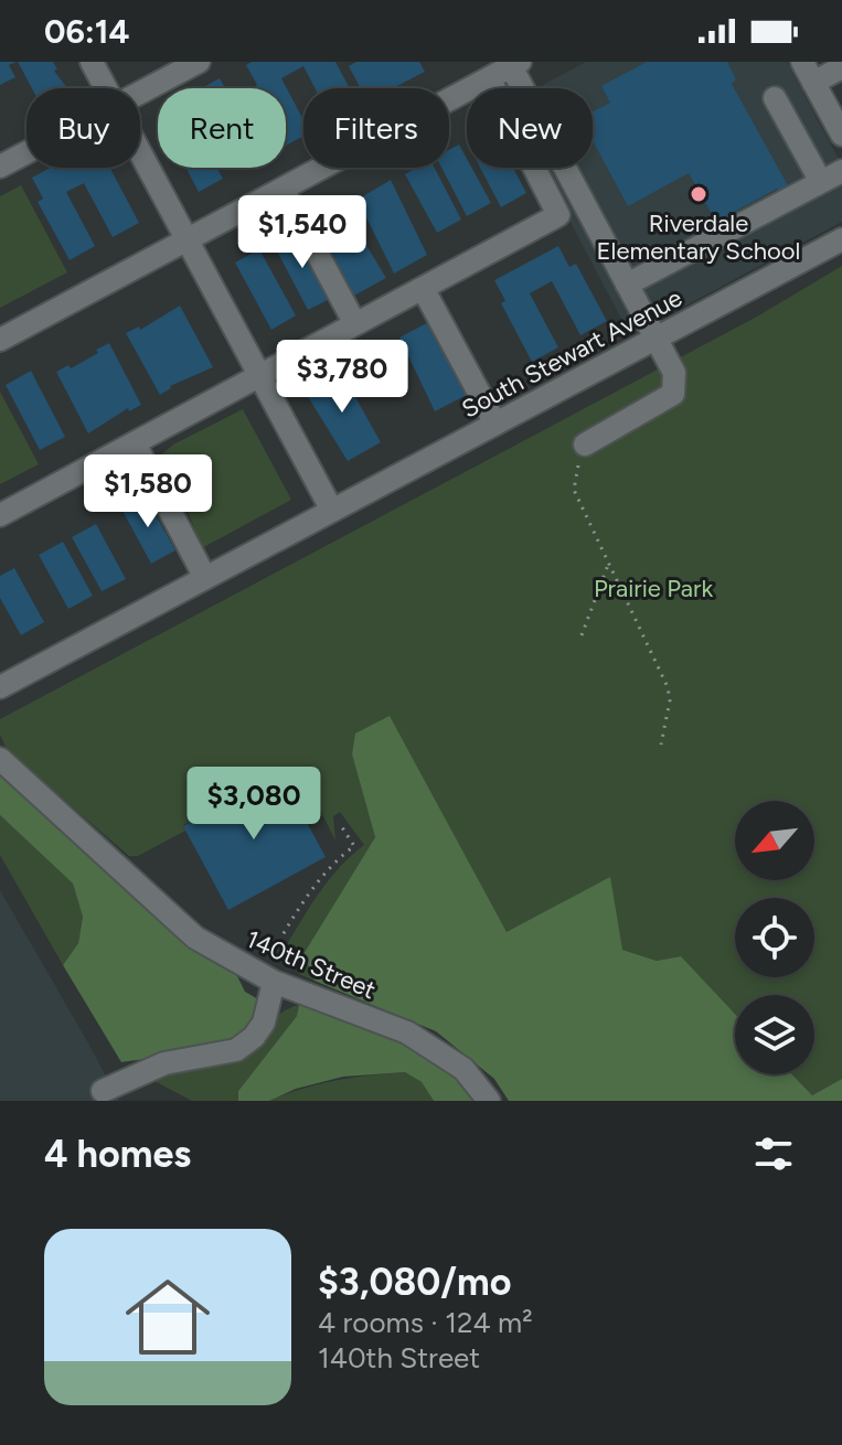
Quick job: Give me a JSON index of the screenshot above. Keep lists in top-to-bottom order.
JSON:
{
  "streets": {
    "street": ["South Stewart Avenue", "140th Street"]
  },
  "parks": ["Prairie Park"],
  "places": ["Riverdale Elementary School"],
  "north": "bottom left",
  "page": {
    "status": "06:14",
    "chip": [
      "Buy",
      "Rent",
      "Filters",
      "New"
    ],
    "price": [
      "$1,540",
      "$3,780",
      "$1,580",
      "$3,080"
    ],
    "heading": "4 homes",
    "list": [
      {
        "name": "$3,080/mo",
        "note": "4 rooms · 124 m² · 140th Street"
      }
    ]
  }
}
